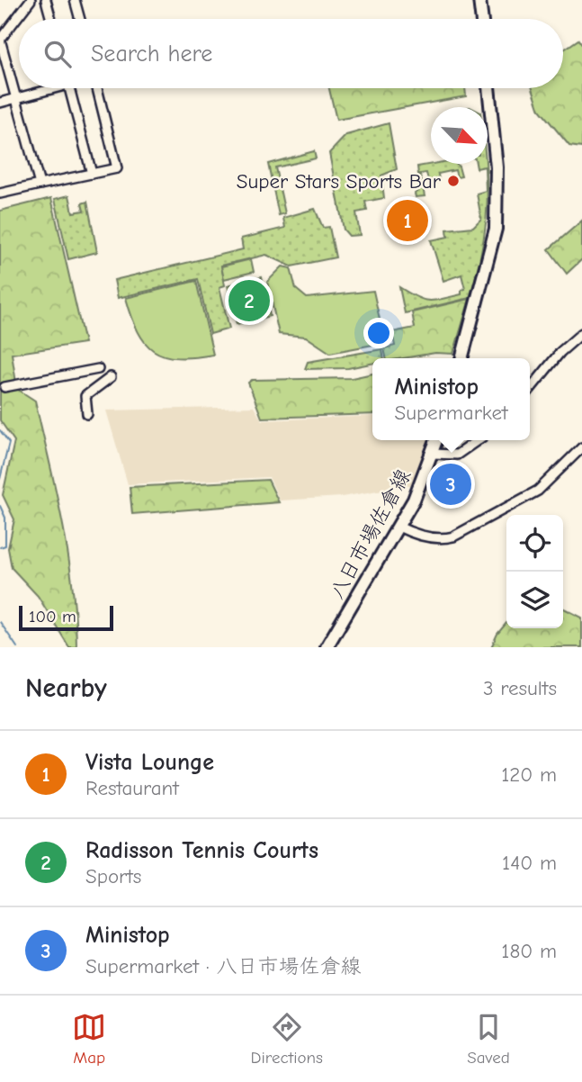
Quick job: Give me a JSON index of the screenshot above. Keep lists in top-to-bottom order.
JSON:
{
  "streets": {
    "main road": ["八日市場佐倉線"]
  },
  "places": ["Super Stars Sports Bar"],
  "scale_bar": "100 m",
  "north": "bottom right",
  "page": {
    "search": "Search here",
    "pins": ["1", "2", "3"],
    "popup": ["Ministop", "Supermarket"],
    "scale": "100 m",
    "heading": ["Nearby", "3 results"],
    "list": [
      {
        "mark": "1",
        "name": "Vista Lounge",
        "note": "Restaurant",
        "value": "120 m"
      },
      {
        "mark": "2",
        "name": "Radisson Tennis Courts",
        "note": "Sports",
        "value": "140 m"
      },
      {
        "mark": "3",
        "name": "Ministop",
        "note": "Supermarket · 八日市場佐倉線",
        "value": "180 m"
      }
    ],
    "nav": ["Map", "Directions", "Saved"]
  }
}
